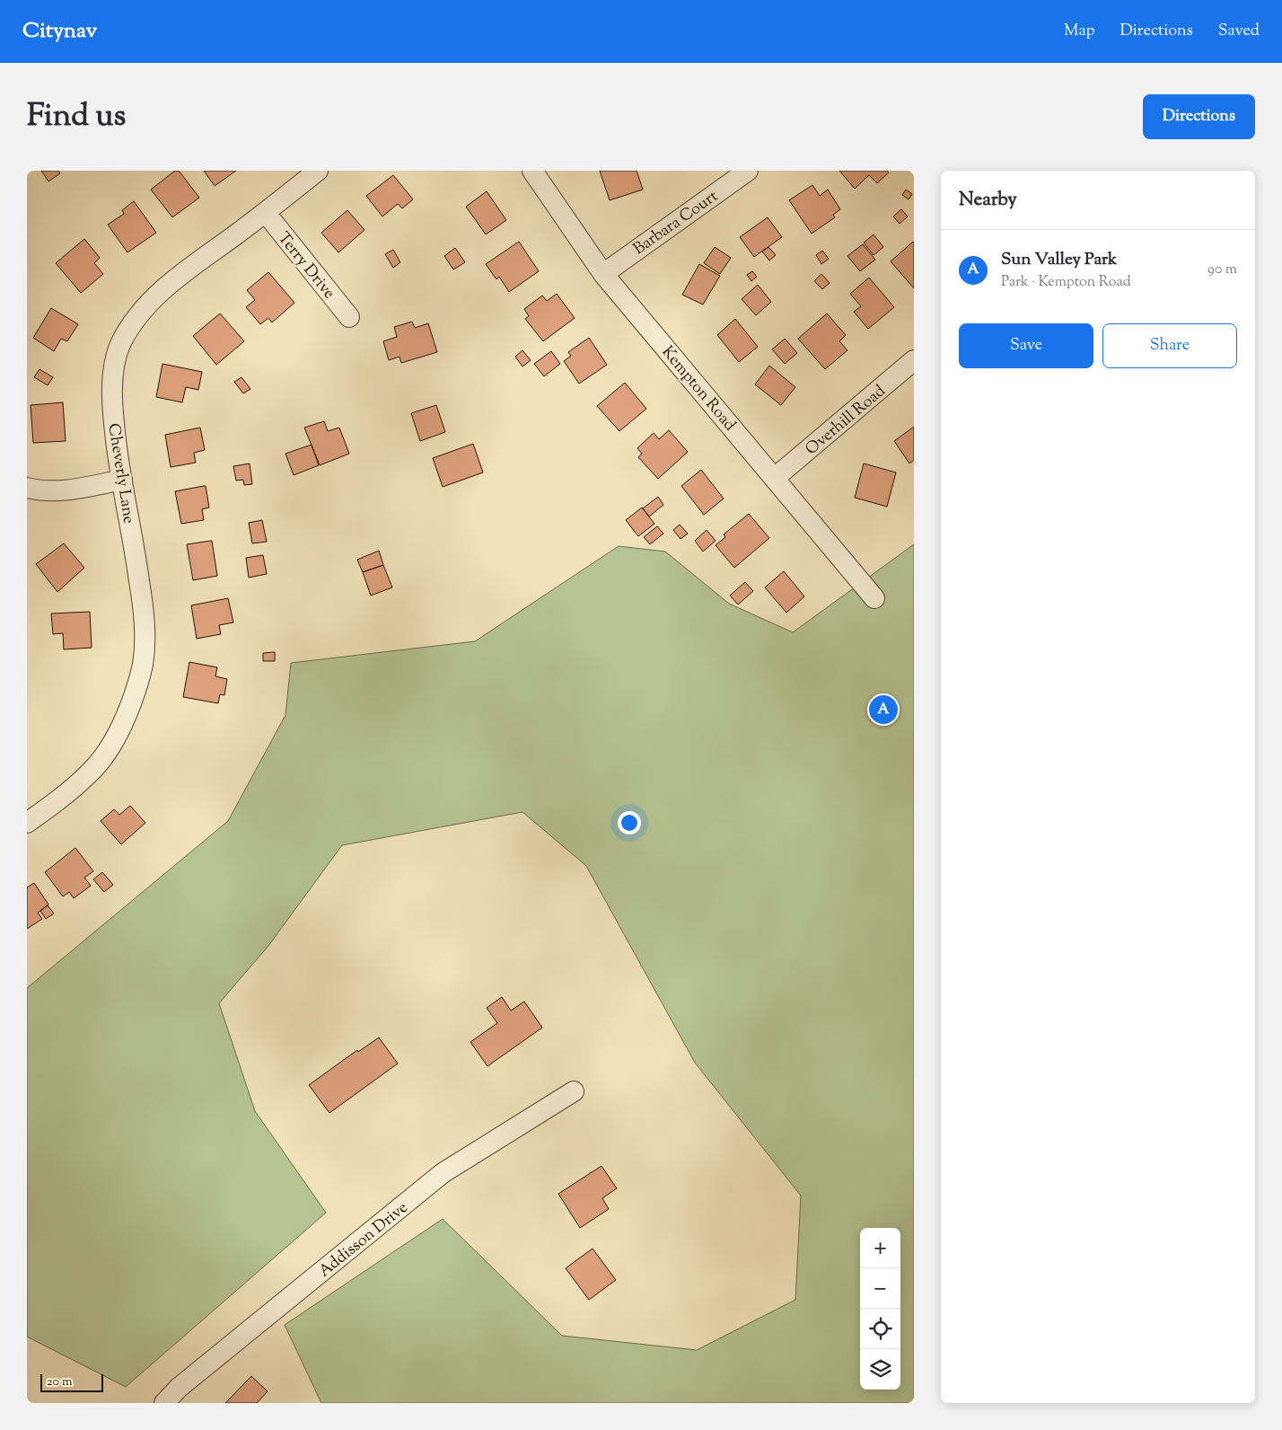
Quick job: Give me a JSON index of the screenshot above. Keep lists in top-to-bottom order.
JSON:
{
  "streets": {
    "street": [
      "Barbara Court",
      "Terry Drive",
      "Kempton Road",
      "Overhill Road",
      "Cheverly Lane",
      "Addisson Drive"
    ]
  },
  "crossings": [
    ["Barbara Court", "Kempton Road"],
    ["Terry Drive", "Cheverly Lane"],
    ["Kempton Road", "Overhill Road"]
  ],
  "scale_bar": "20 m",
  "page": {
    "header": "Citynav",
    "nav": ["Map", "Directions", "Saved"],
    "title": "Find us",
    "buttons": [
      "Directions",
      ["Save", "Share"]
    ],
    "heading": "Nearby",
    "list": [
      {
        "mark": "A",
        "name": "Sun Valley Park",
        "note": "Park · Kempton Road",
        "value": "90 m"
      }
    ],
    "pins": "A",
    "map_buttons": ["+", "−"],
    "scale": "20 m"
  }
}
